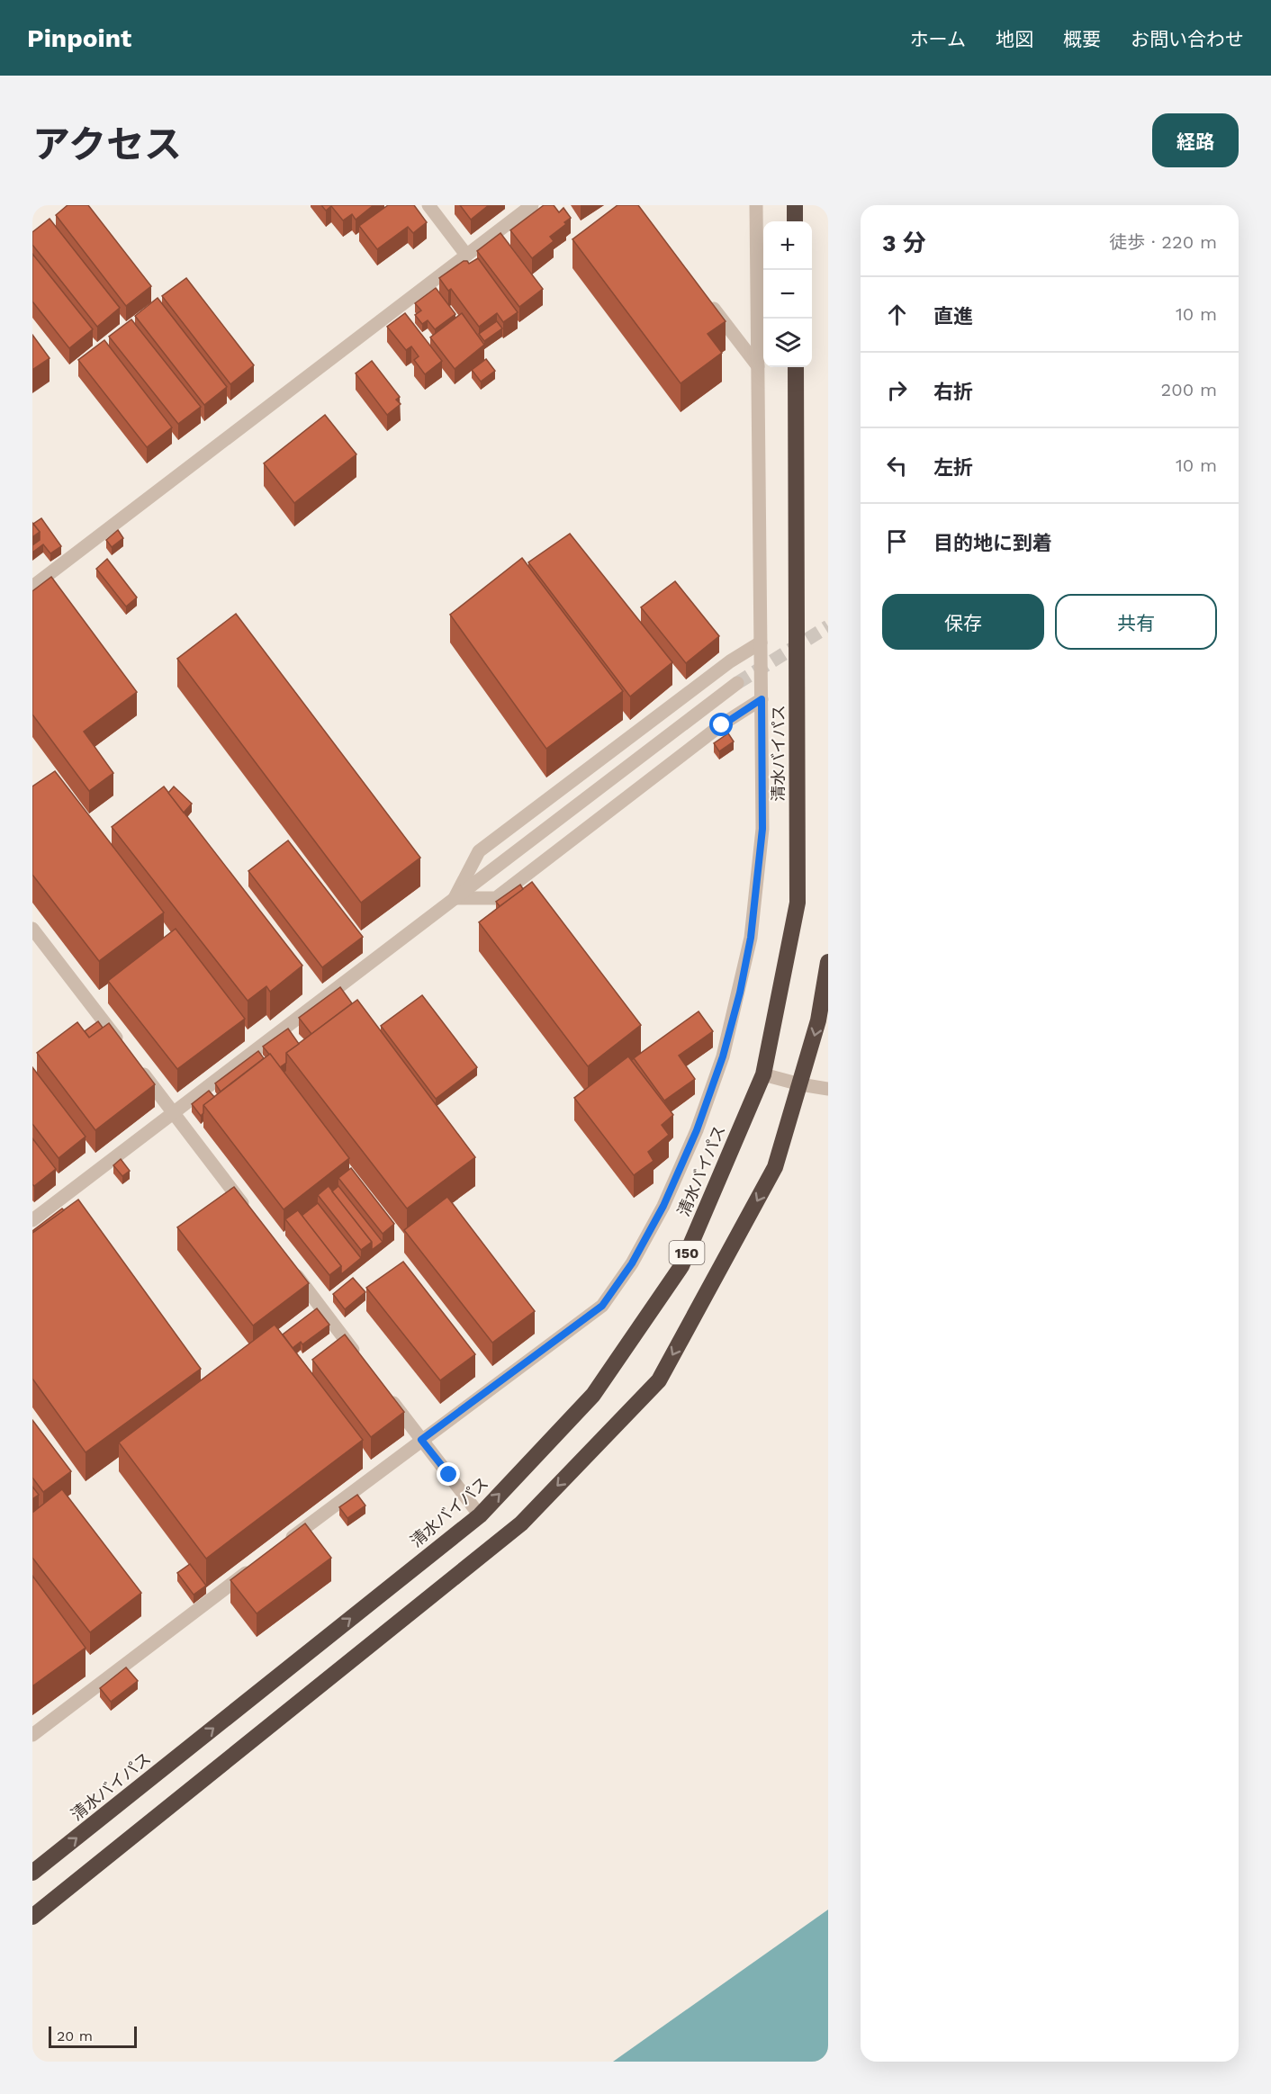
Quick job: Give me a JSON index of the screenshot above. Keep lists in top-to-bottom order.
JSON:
{
  "streets": {
    "highway": ["清水バイパス", "150"]
  },
  "scale_bar": "20 m",
  "page": {
    "header": "Pinpoint",
    "nav": [
      "ホーム",
      "地図",
      "概要",
      "お問い合わせ"
    ],
    "title": "アクセス",
    "buttons": [
      "経路",
      ["保存", "共有"]
    ],
    "heading": ["3 分", "徒歩 · 220 m"],
    "map_buttons": ["+", "−"],
    "list": [
      ["直進", "10 m"],
      ["右折", "200 m"],
      ["左折", "10 m"],
      "目的地に到着"
    ],
    "scale": "20 m"
  }
}
